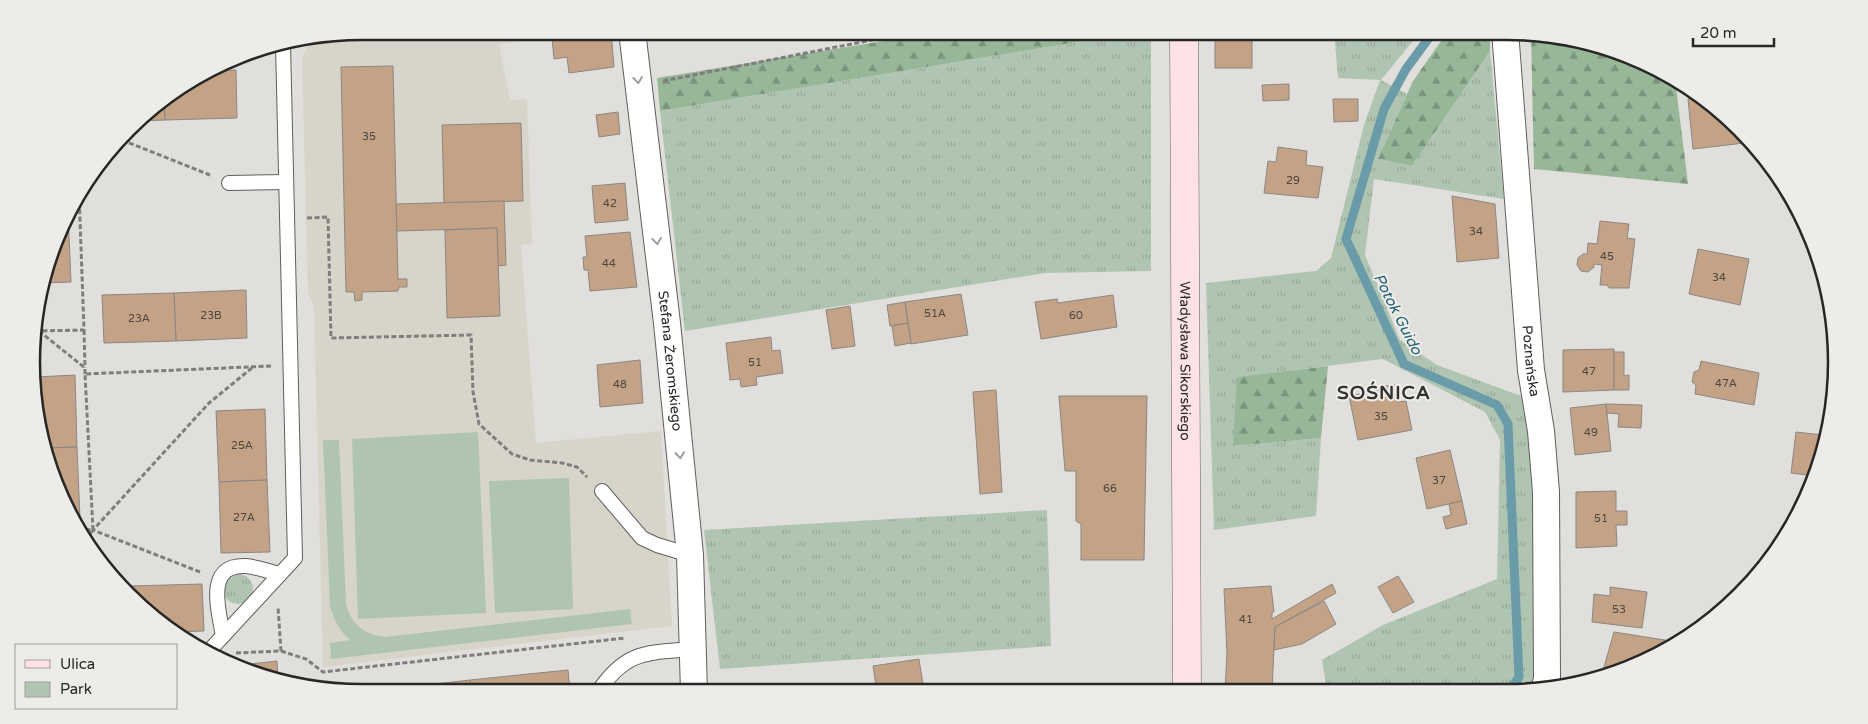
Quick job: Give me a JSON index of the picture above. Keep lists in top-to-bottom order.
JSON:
{
  "streets": {
    "street": ["Stefana Żeromskiego", "Władysława Sikorskiego", "Poznańska"]
  },
  "one_way": ["Stefana Żeromskiego"],
  "districts": ["SOŚNICA"],
  "water": ["Potok Guido"],
  "house_numbers": [
    "35",
    "29",
    "42",
    "34",
    "45",
    "44",
    "34",
    "51A",
    "23B",
    "60",
    "23A",
    "51",
    "47",
    "47A",
    "48",
    "35",
    "49",
    "25A",
    "37",
    "66",
    "27A",
    "51",
    "53",
    "41"
  ],
  "legend": ["Ulica", "Park"],
  "scale_bar": "20 m"
}
